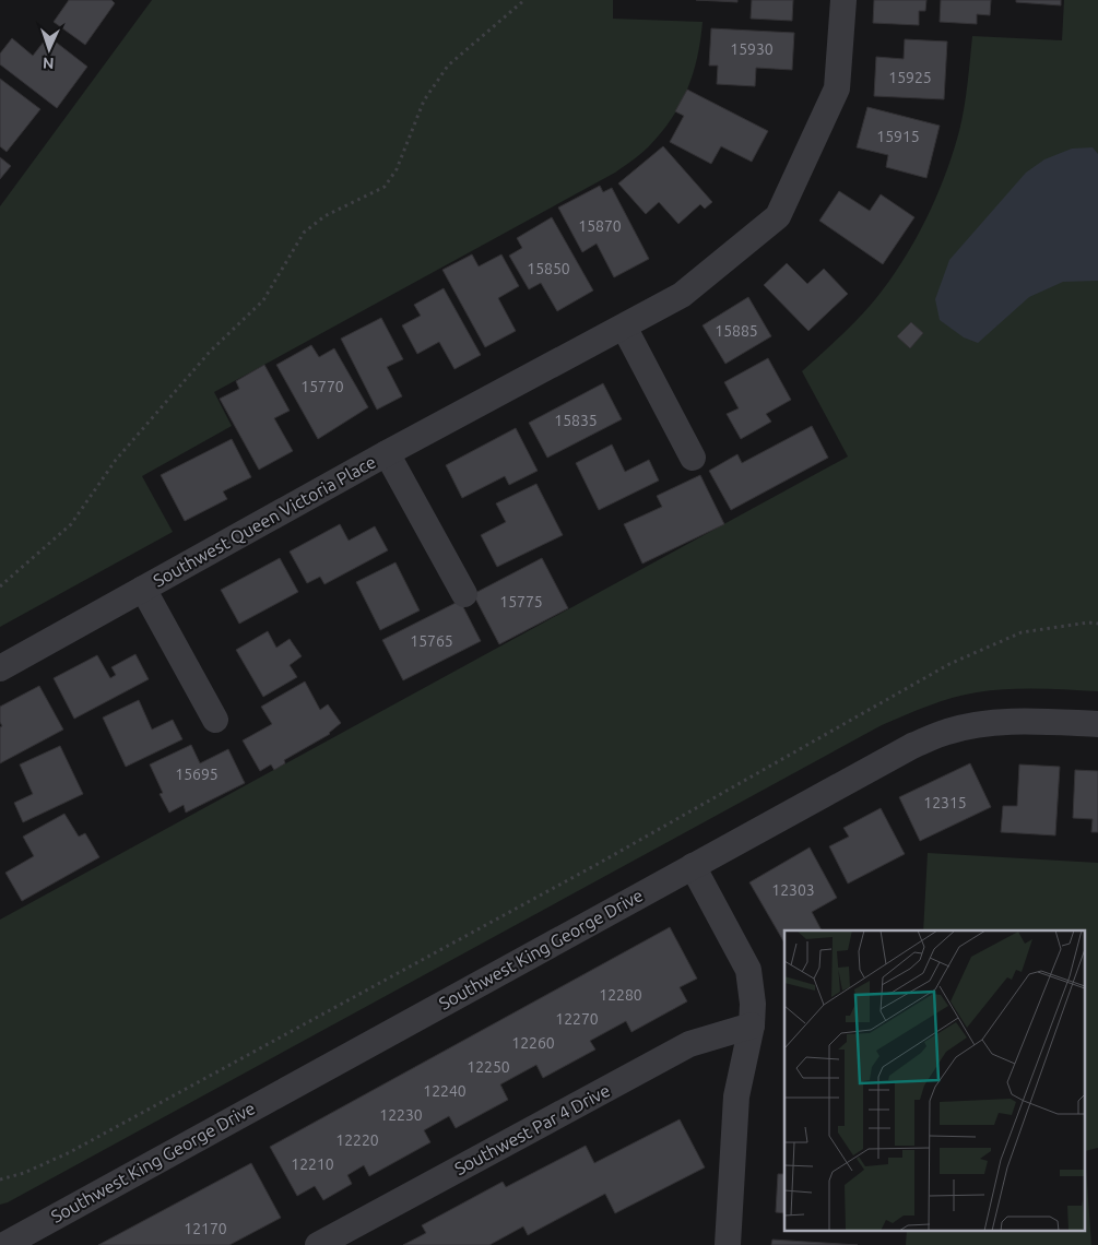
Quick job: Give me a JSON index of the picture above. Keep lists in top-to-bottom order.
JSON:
{
  "streets": {
    "street": ["Southwest Queen Victoria Place", "Southwest King George Drive", "Southwest Par 4 Drive"]
  },
  "house_numbers": [
    "15930",
    "15925",
    "15915",
    "15870",
    "15850",
    "15885",
    "15770",
    "15835",
    "15775",
    "15765",
    "15695",
    "12315",
    "12303",
    "12280",
    "12270",
    "12260",
    "12250",
    "12240",
    "12230",
    "12220",
    "12210",
    "12170"
  ],
  "north": "bottom"
}
